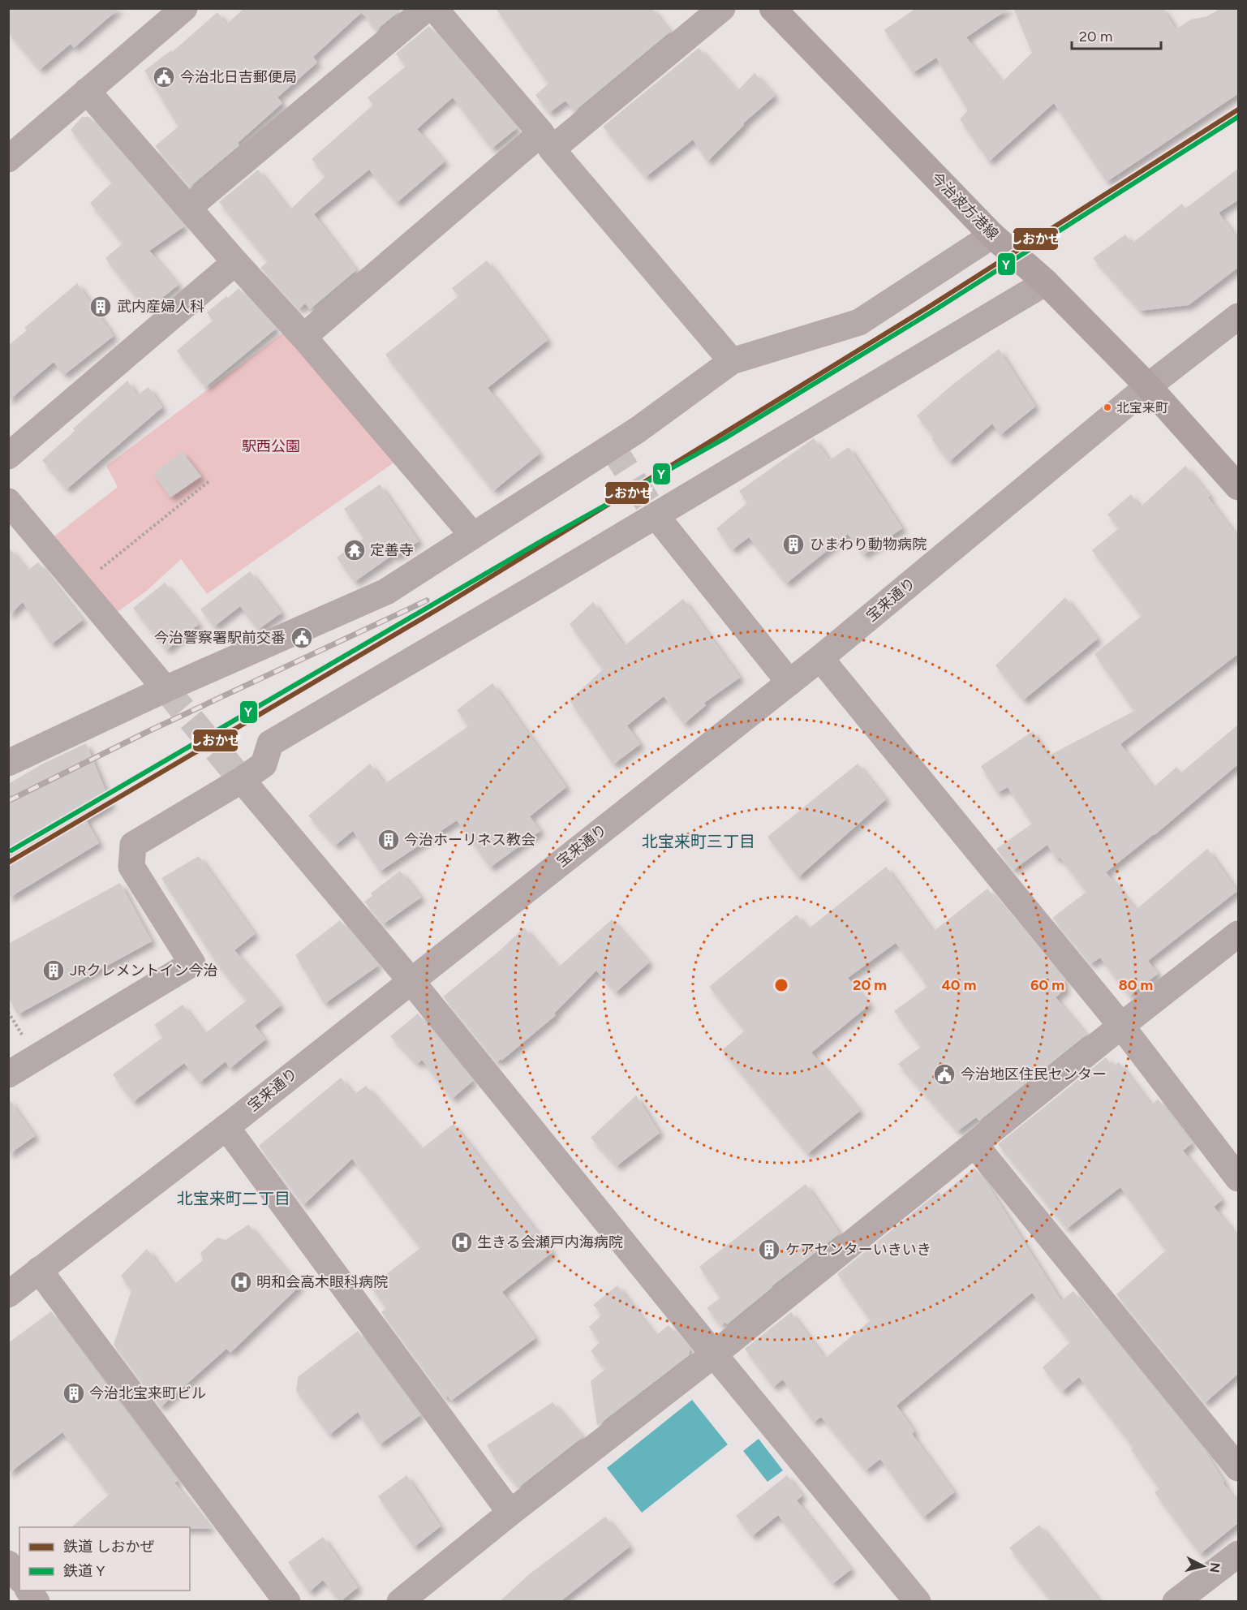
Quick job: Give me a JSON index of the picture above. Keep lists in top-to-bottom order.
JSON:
{
  "streets": {
    "main road": ["今治波方港線"],
    "street": ["宝来通り"]
  },
  "crossings": [
    ["今治波方港線", "宝来通り"]
  ],
  "districts": ["北宝来町三丁目", "北宝来町二丁目"],
  "parks": ["駅西公園"],
  "places": {
    "public building": ["今治北日吉郵便局", "今治警察署駅前交番", "今治地区住民センター"],
    "building": [
      "武内産婦人科",
      "ひまわり動物病院",
      "今治ホーリネス教会",
      "JRクレメントイン今治",
      "ケアセンターいきいき",
      "今治北宝来町ビル"
    ],
    "other": ["北宝来町"],
    "temple": ["定善寺"],
    "hospital": ["生きる会瀬戸内海病院", "明和会高木眼科病院"]
  },
  "lines": ["rail line しおかぜ", "rail line Y"],
  "legend": ["鉄道 しおかぜ", "鉄道 Y"],
  "scale_bar": "20 m",
  "north": "right",
  "rings": [
    "20 m",
    "40 m",
    "60 m",
    "80 m"
  ]
}
